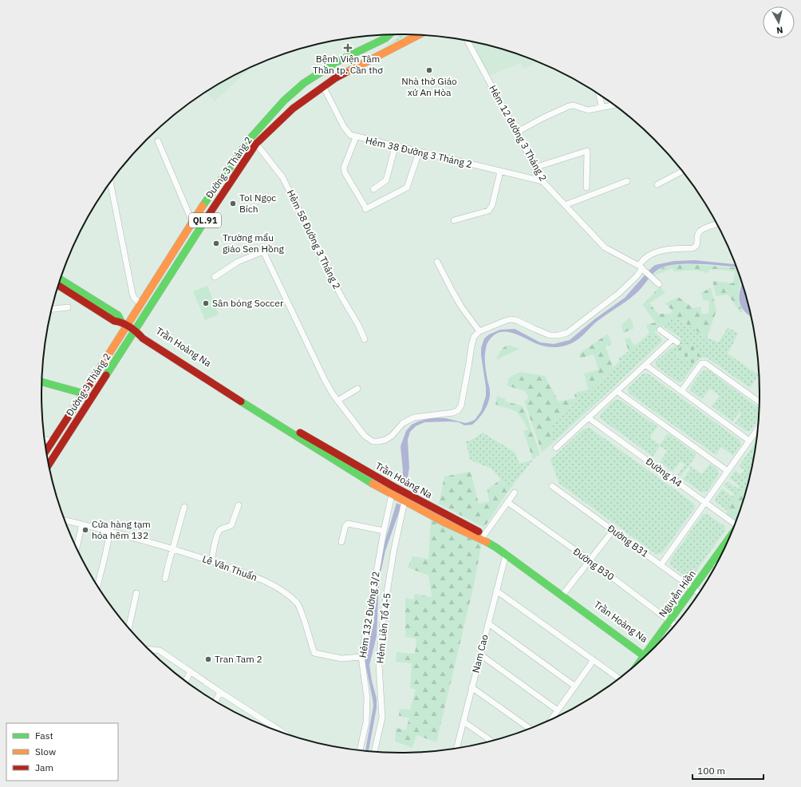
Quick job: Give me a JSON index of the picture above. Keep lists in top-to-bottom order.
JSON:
{
  "streets": {
    "main road": [
      "Đường 3 Tháng 2",
      "QL.91",
      "Trần Hoàng Na",
      "Nguyễn Hiền"
    ],
    "street": [
      "Hẻm 12 đường 3 Tháng 2",
      "Hẻm 38 Đường 3 Tháng 2",
      "Hẻm 58 Đường 3 Tháng 2",
      "Đường A4",
      "Đường B31",
      "Đường B30",
      "Lê Văn Thuấn",
      "Hẻm 132 Đường 3/2",
      "Hẻm Liên Tổ 4-5",
      "Nam Cao"
    ]
  },
  "crossings": [
    ["Hẻm 12 đường 3 Tháng 2", "Hẻm 38 Đường 3 Tháng 2"],
    ["Hẻm 38 Đường 3 Tháng 2", "Đường 3 Tháng 2"],
    ["Đường 3 Tháng 2", "Hẻm 58 Đường 3 Tháng 2"],
    ["Đường 3 Tháng 2", "Trần Hoàng Na"],
    ["Trần Hoàng Na", "Hẻm 132 Đường 3/2"],
    ["Trần Hoàng Na", "Hẻm Liên Tổ 4-5"],
    ["Trần Hoàng Na", "Nam Cao"],
    ["Đường B31", "Nguyễn Hiền"],
    ["Đường B30", "Nguyễn Hiền"],
    ["Lê Văn Thuấn", "Hẻm 132 Đường 3/2"]
  ],
  "places": {
    "health": ["Bệnh Viện Tâm Thần tp. Cần thơ"],
    "other": [
      "Nhà thờ Giáo xứ An Hòa",
      "Tol Ngọc Bích",
      "Trường mẩu giáo Sen Hồng",
      "Sân bóng Soccer",
      "Cửa hàng tạm hóa hẽm 132",
      "Tran Tam 2"
    ]
  },
  "legend": ["Fast", "Slow", "Jam"],
  "scale_bar": "100 m",
  "north": "bottom"
}
